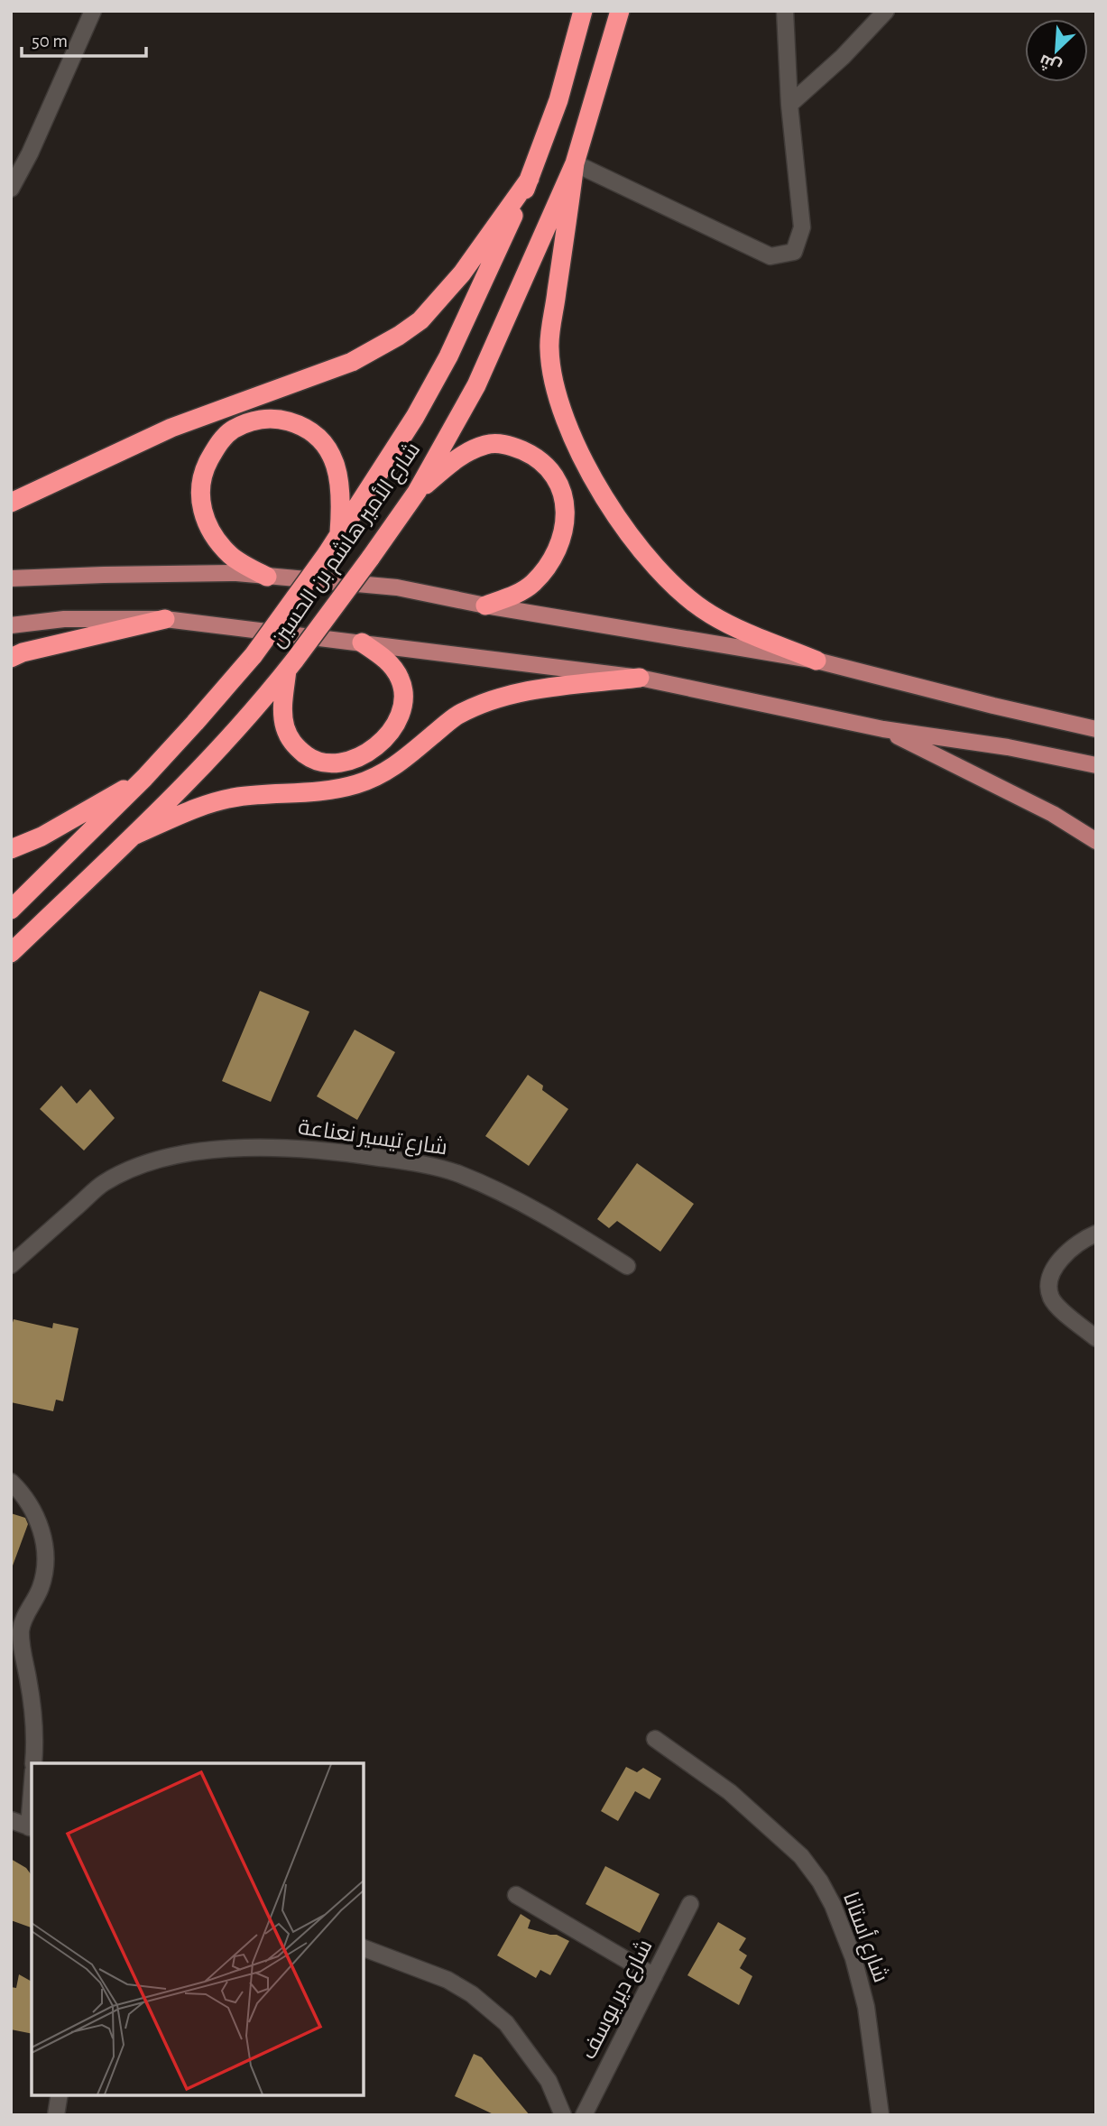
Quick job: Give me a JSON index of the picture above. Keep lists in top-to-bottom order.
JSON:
{
  "streets": {
    "highway": ["شارع الأمير هاشم بن الحسين"],
    "street": ["شارع تيسير نعناعة", "شارع أستانا", "شارع دير يوسف"]
  },
  "scale_bar": "50 m",
  "north": "bottom left"
}
